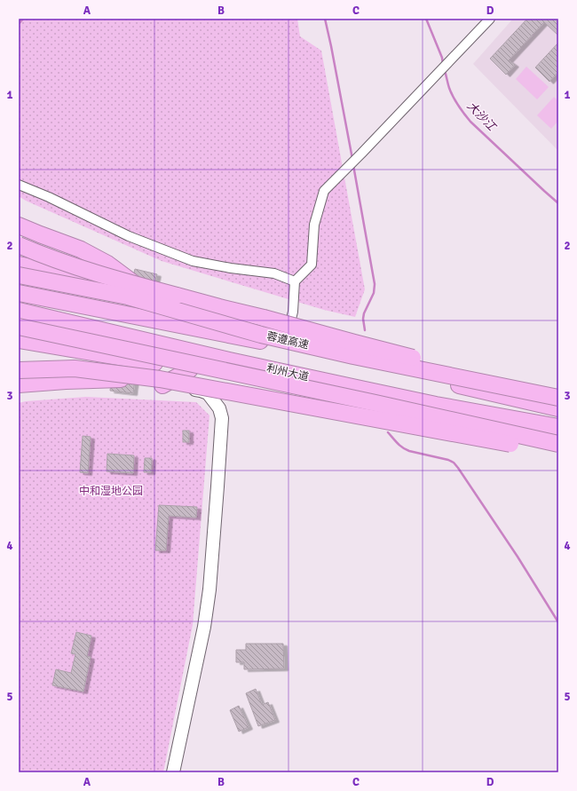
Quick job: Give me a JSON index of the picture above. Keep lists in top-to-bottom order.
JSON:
{
  "streets": {
    "highway": ["蓉遵高速", "利州大道"]
  },
  "water": ["大沙江"],
  "parks": ["中和湿地公园"],
  "grid": {
    "columns": [
      "A",
      "B",
      "C",
      "D"
    ],
    "rows": [
      "1",
      "2",
      "3",
      "4",
      "5"
    ]
  }
}
